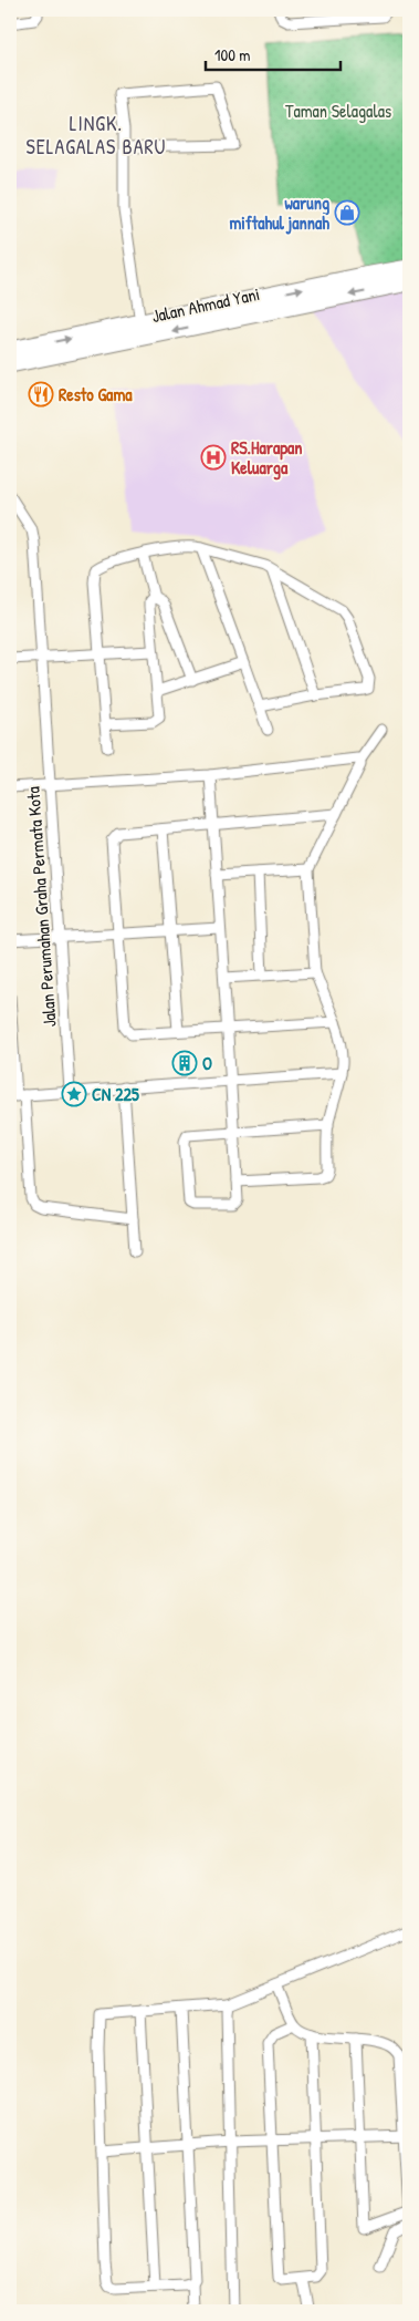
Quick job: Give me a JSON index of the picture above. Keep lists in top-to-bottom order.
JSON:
{
  "streets": {
    "highway": ["Jalan Ahmad Yani"],
    "street": ["Jalan Perumahan Graha Permata Kota"]
  },
  "districts": ["LINGK. SELAGALAS BARU"],
  "parks": ["Taman Selagalas"],
  "places": {
    "shop": ["warung miftahul jannah"],
    "restaurant": ["Resto Gama"],
    "hospital": ["RS.Harapan Keluarga"],
    "building": ["O"],
    "place": ["CN 225"]
  },
  "scale_bar": "100 m"
}
